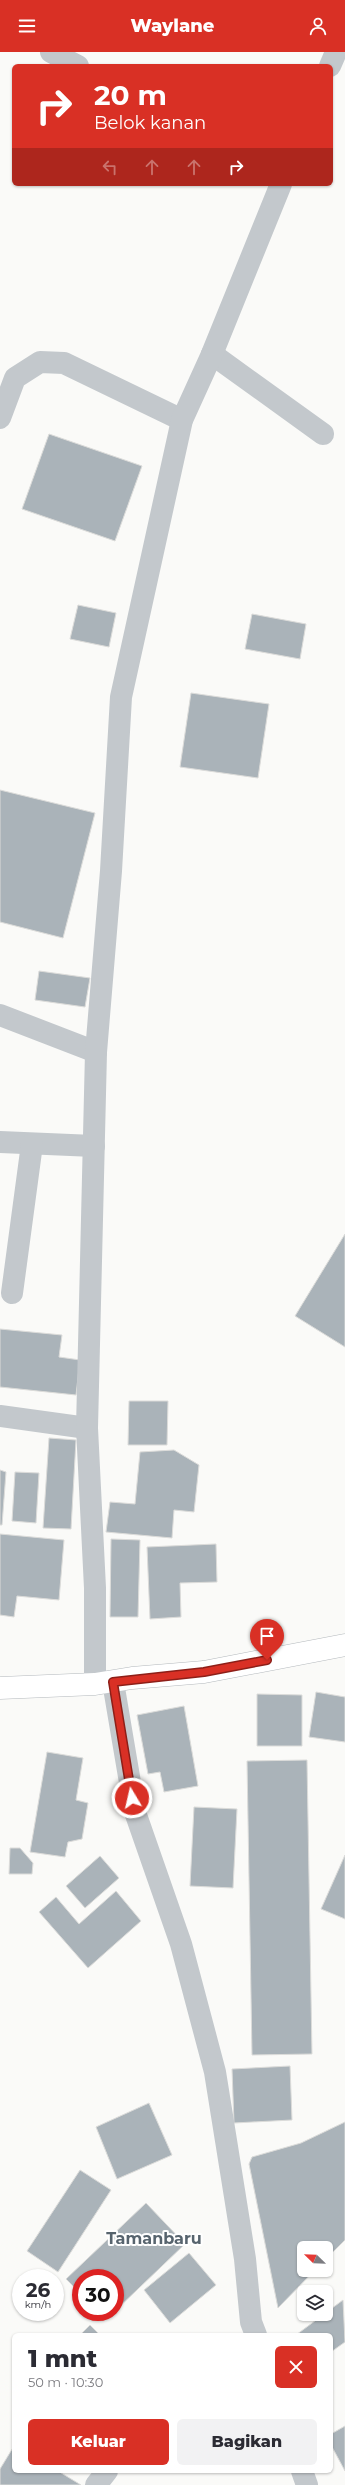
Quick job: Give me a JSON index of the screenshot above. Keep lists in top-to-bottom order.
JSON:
{
  "districts": ["Tamanbaru"],
  "north": "top left",
  "page": {
    "header": "Waylane",
    "turn": ["20 m", "Belok kanan"],
    "speed": "26 km/h",
    "limit": "30",
    "heading": ["1 mnt", "50 m · 10:30"],
    "buttons": ["Keluar", "Bagikan"]
  }
}
